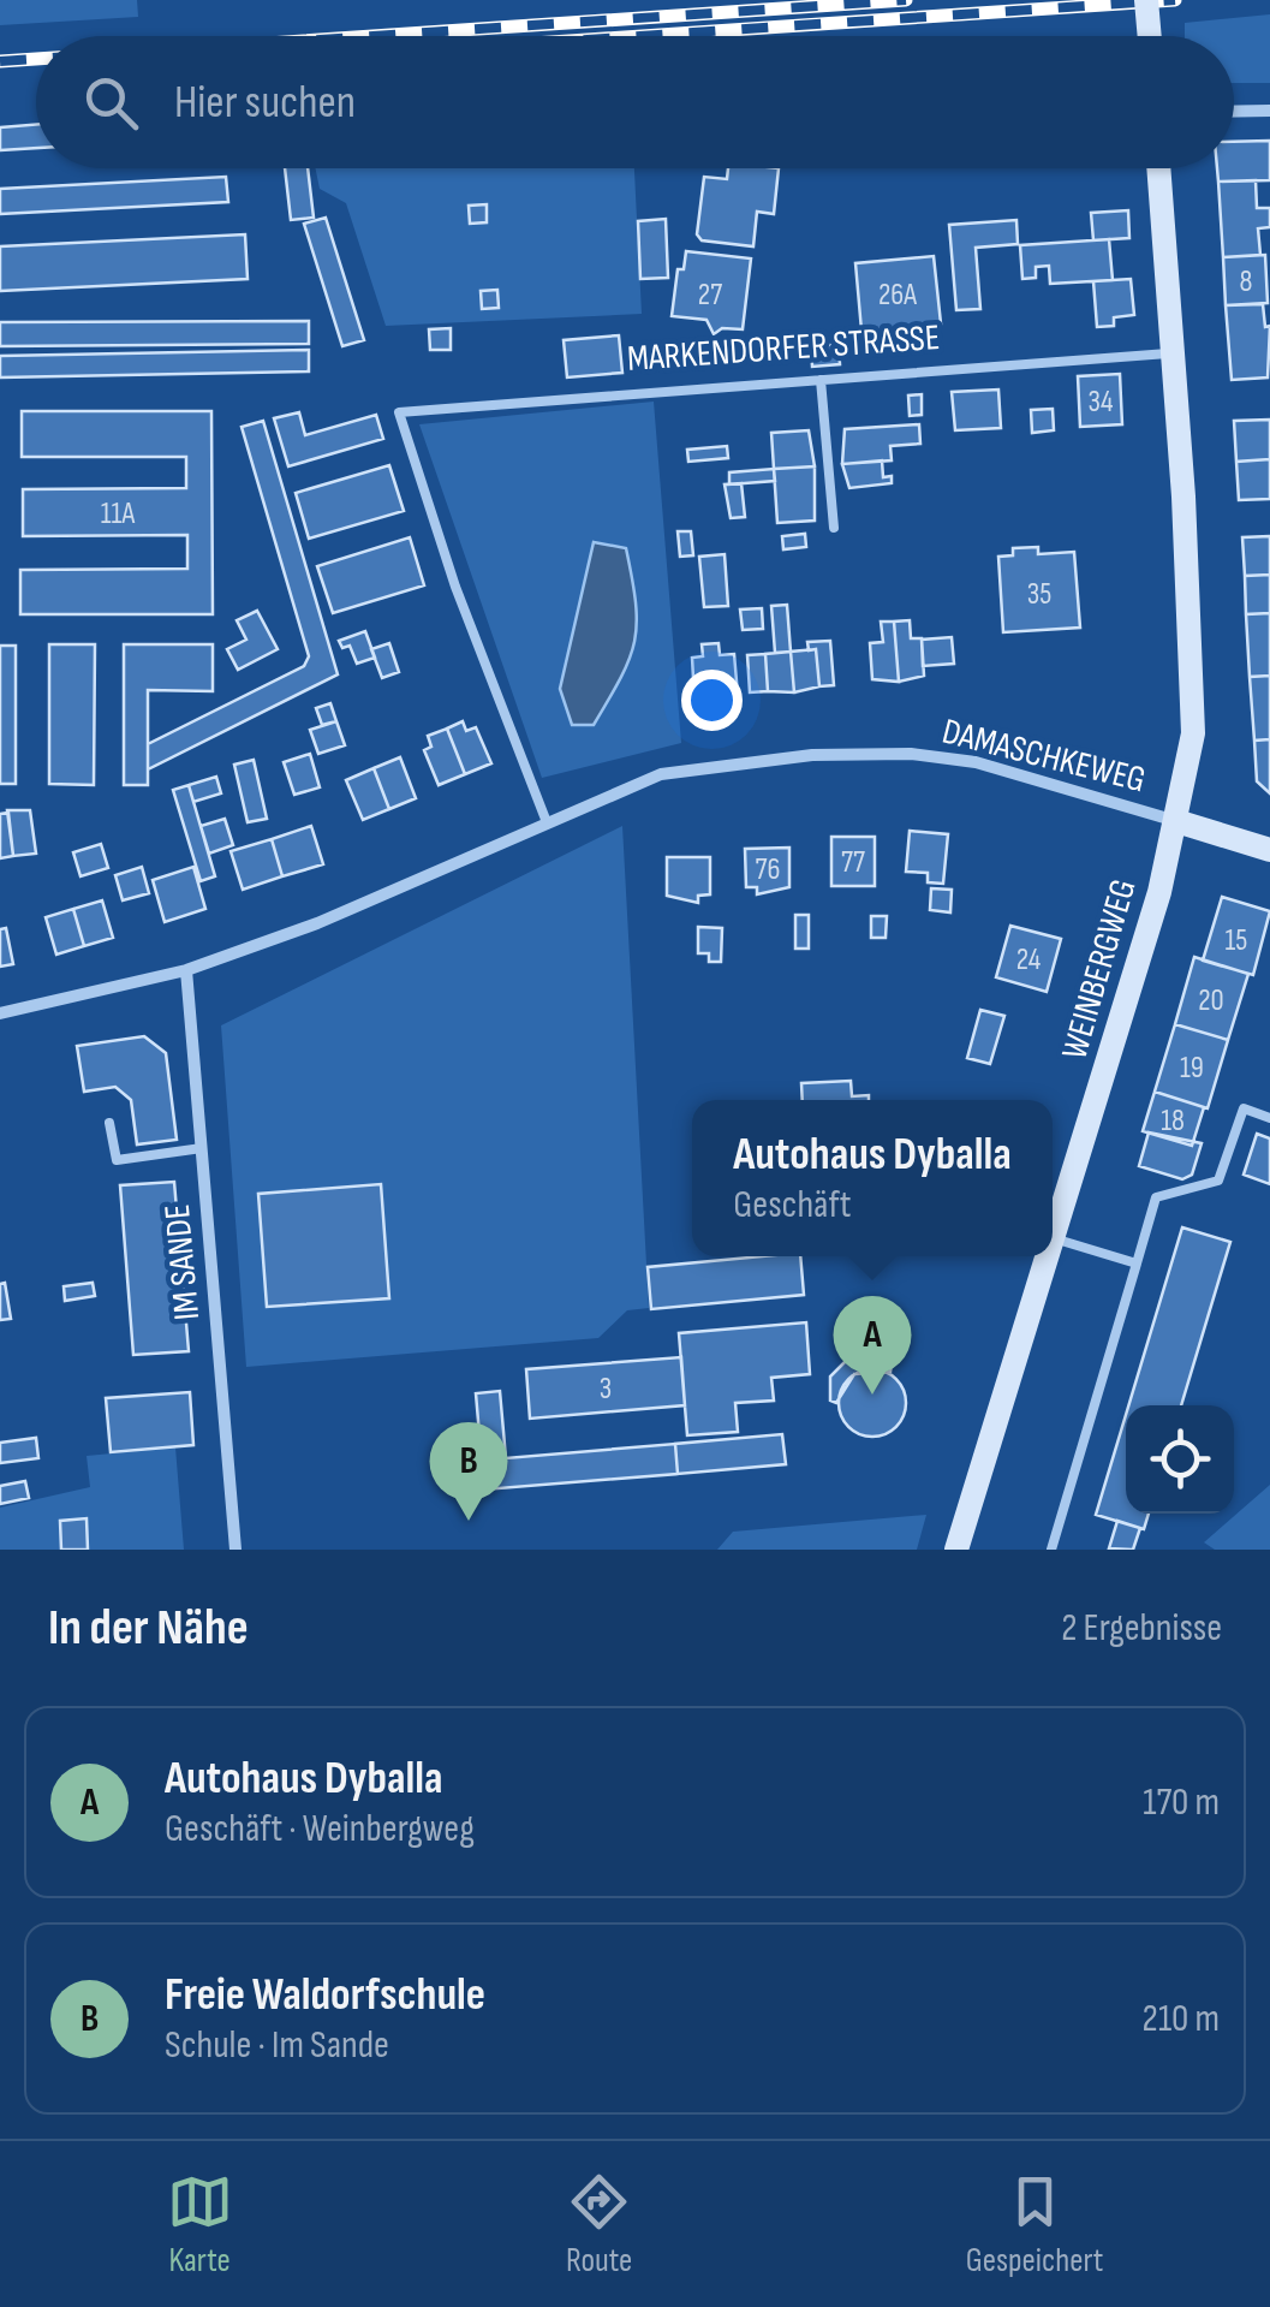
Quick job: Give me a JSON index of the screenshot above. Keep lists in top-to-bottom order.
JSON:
{
  "streets": {
    "street": ["DAMASCHKEWEG", "WEINBERGWEG", "IM SANDE"],
    "lane": ["MARKENDORFER STRASSE"]
  },
  "crossings": [
    ["MARKENDORFER STRASSE", "DAMASCHKEWEG"],
    ["DAMASCHKEWEG", "WEINBERGWEG"],
    ["DAMASCHKEWEG", "IM SANDE"]
  ],
  "house_numbers": [
    "8",
    "27",
    "26A",
    "34",
    "11A",
    "35",
    "77",
    "76",
    "15",
    "24",
    "20",
    "19",
    "18",
    "3"
  ],
  "page": {
    "search": "Hier suchen",
    "popup": ["Autohaus Dyballa", "Geschäft"],
    "pins": ["A", "B"],
    "heading": ["In der Nähe", "2 Ergebnisse"],
    "list": [
      {
        "mark": "A",
        "name": "Autohaus Dyballa",
        "note": "Geschäft · Weinbergweg",
        "value": "170 m"
      },
      {
        "mark": "B",
        "name": "Freie Waldorfschule",
        "note": "Schule · Im Sande",
        "value": "210 m"
      }
    ],
    "nav": ["Karte", "Route", "Gespeichert"]
  }
}
